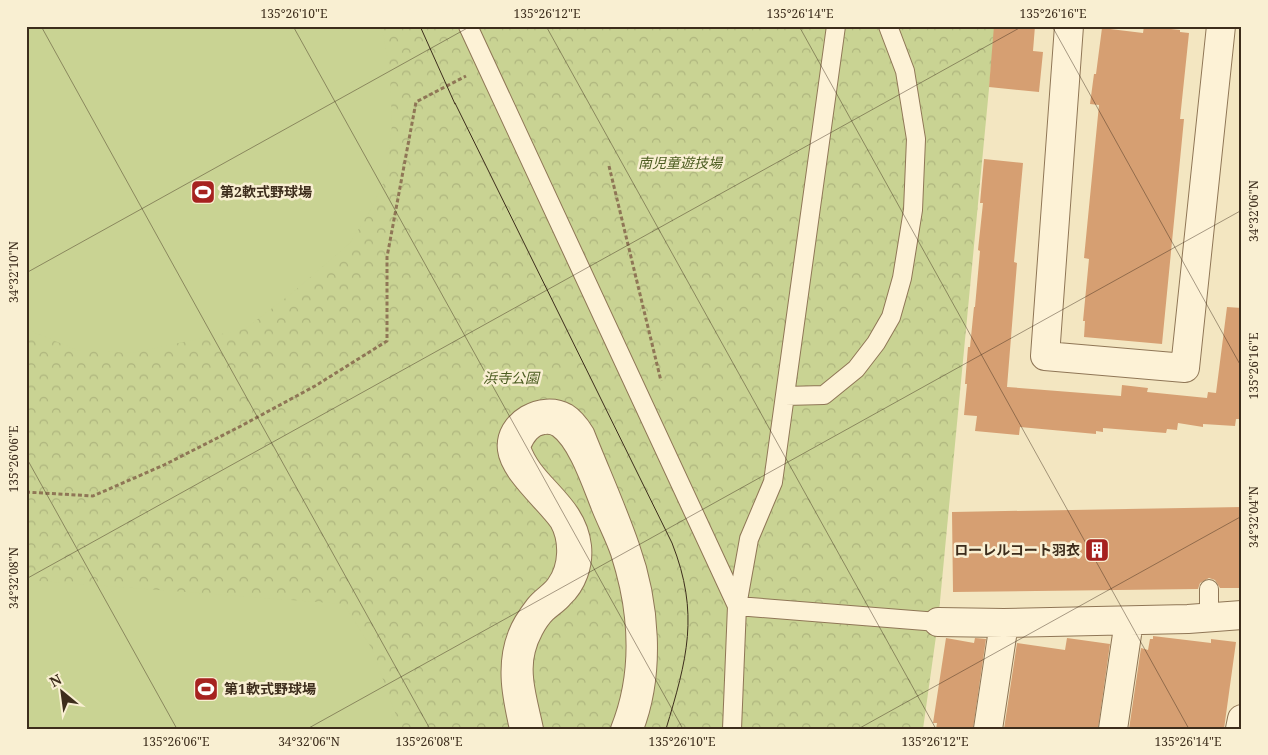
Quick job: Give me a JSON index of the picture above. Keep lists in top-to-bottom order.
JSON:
{
  "parks": ["南児童遊技場", "浜寺公園"],
  "places": {
    "sports": ["第2軟式野球場", "第1軟式野球場"],
    "building": ["ローレルコート羽衣"]
  },
  "north": "top left",
  "coordinates": [
    "135°26'10\"E",
    "135°26'12\"E",
    "135°26'14\"E",
    "135°26'16\"E",
    "34°32'06\"N",
    "34°32'10\"N",
    "135°26'06\"E",
    "34°32'04\"N",
    "34°32'08\"N",
    "135°26'08\"E"
  ]
}
